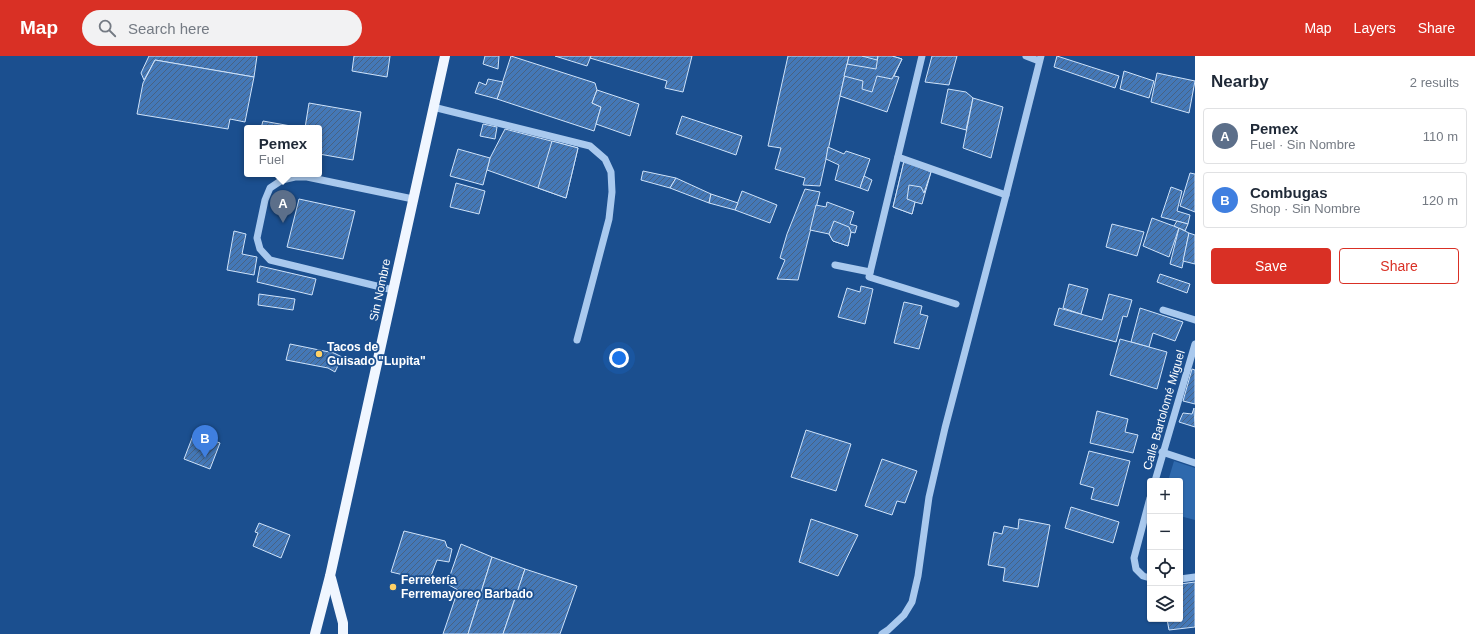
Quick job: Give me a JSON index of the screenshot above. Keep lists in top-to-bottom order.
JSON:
{
  "streets": {
    "main road": ["Sin Nombre"],
    "street": ["Calle Bartolomé Miguel"]
  },
  "places": ["Tacos de Guisado \"Lupita\"", "Ferretería Ferremayoreo Barbado"],
  "page": {
    "header": "Map",
    "search": "Search here",
    "nav": ["Map", "Layers", "Share"],
    "heading": ["Nearby", "2 results"],
    "list": [
      {
        "mark": "A",
        "name": "Pemex",
        "note": "Fuel · Sin Nombre",
        "value": "110 m"
      },
      {
        "mark": "B",
        "name": "Combugas",
        "note": "Shop · Sin Nombre",
        "value": "120 m"
      }
    ],
    "popup": ["Pemex", "Fuel"],
    "pins": ["A", "B"],
    "buttons": ["Save", "Share"],
    "map_buttons": ["+", "−"]
  }
}
